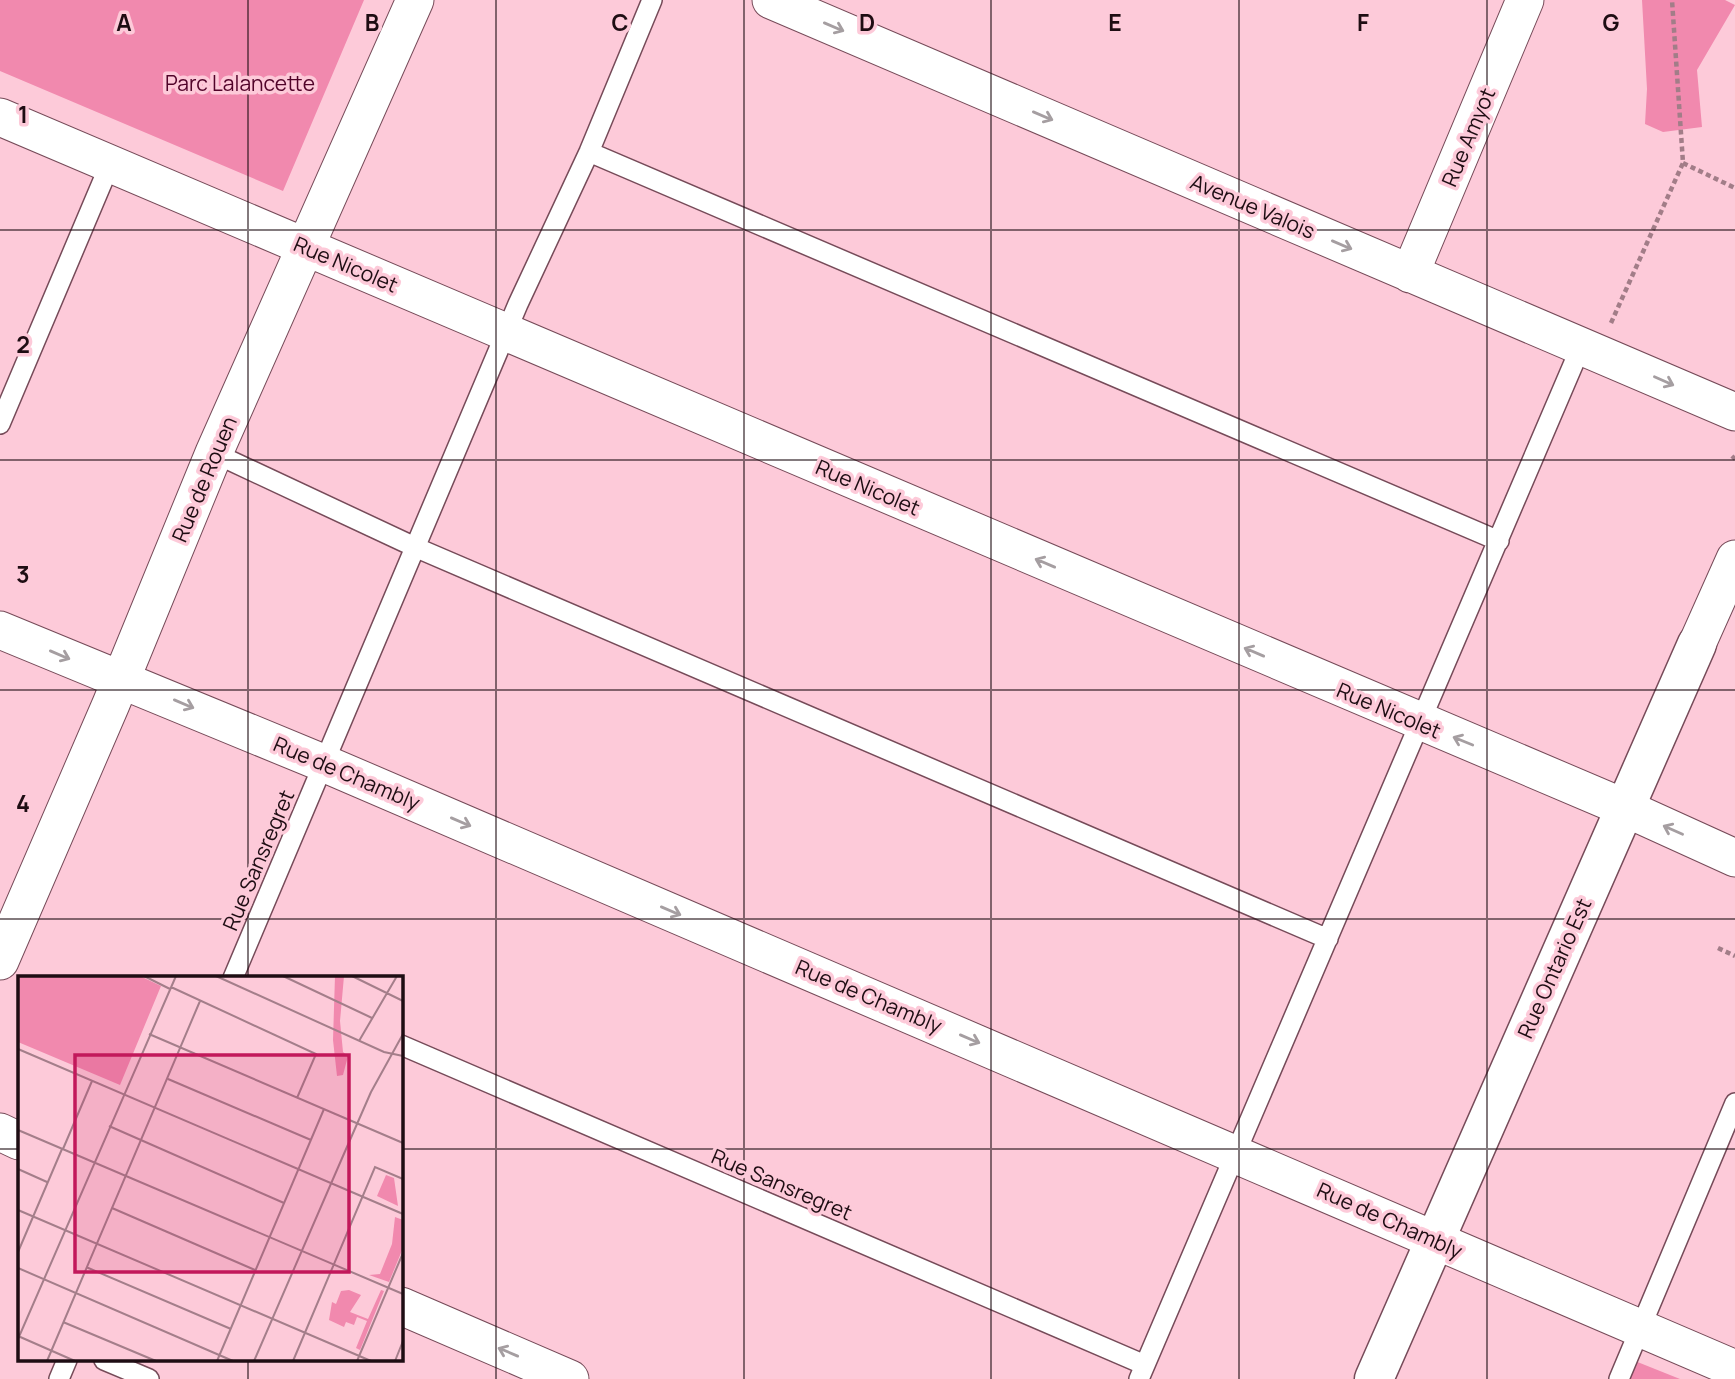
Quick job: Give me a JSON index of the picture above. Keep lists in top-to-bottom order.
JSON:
{
  "streets": {
    "main road": ["Rue Ontario Est"],
    "street": [
      "Rue Amyot",
      "Avenue Valois",
      "Rue Nicolet",
      "Rue de Rouen",
      "Rue de Chambly"
    ],
    "lane": ["Rue Sansregret"]
  },
  "crossings": [
    ["Rue Amyot", "Avenue Valois"],
    ["Avenue Valois", "Rue Sansregret"],
    ["Rue Nicolet", "Rue de Rouen"],
    ["Rue Nicolet", "Rue Sansregret"],
    ["Rue Nicolet", "Rue Ontario Est"],
    ["Rue de Rouen", "Rue de Chambly"],
    ["Rue de Chambly", "Rue Sansregret"],
    ["Rue de Chambly", "Rue Ontario Est"]
  ],
  "one_way": ["Avenue Valois", "Rue Nicolet", "Rue de Chambly"],
  "parks": ["Parc Lalancette"],
  "grid": {
    "columns": [
      "A",
      "B",
      "C",
      "D",
      "E",
      "F",
      "G"
    ],
    "rows": [
      "1",
      "2",
      "3",
      "4"
    ]
  }
}
